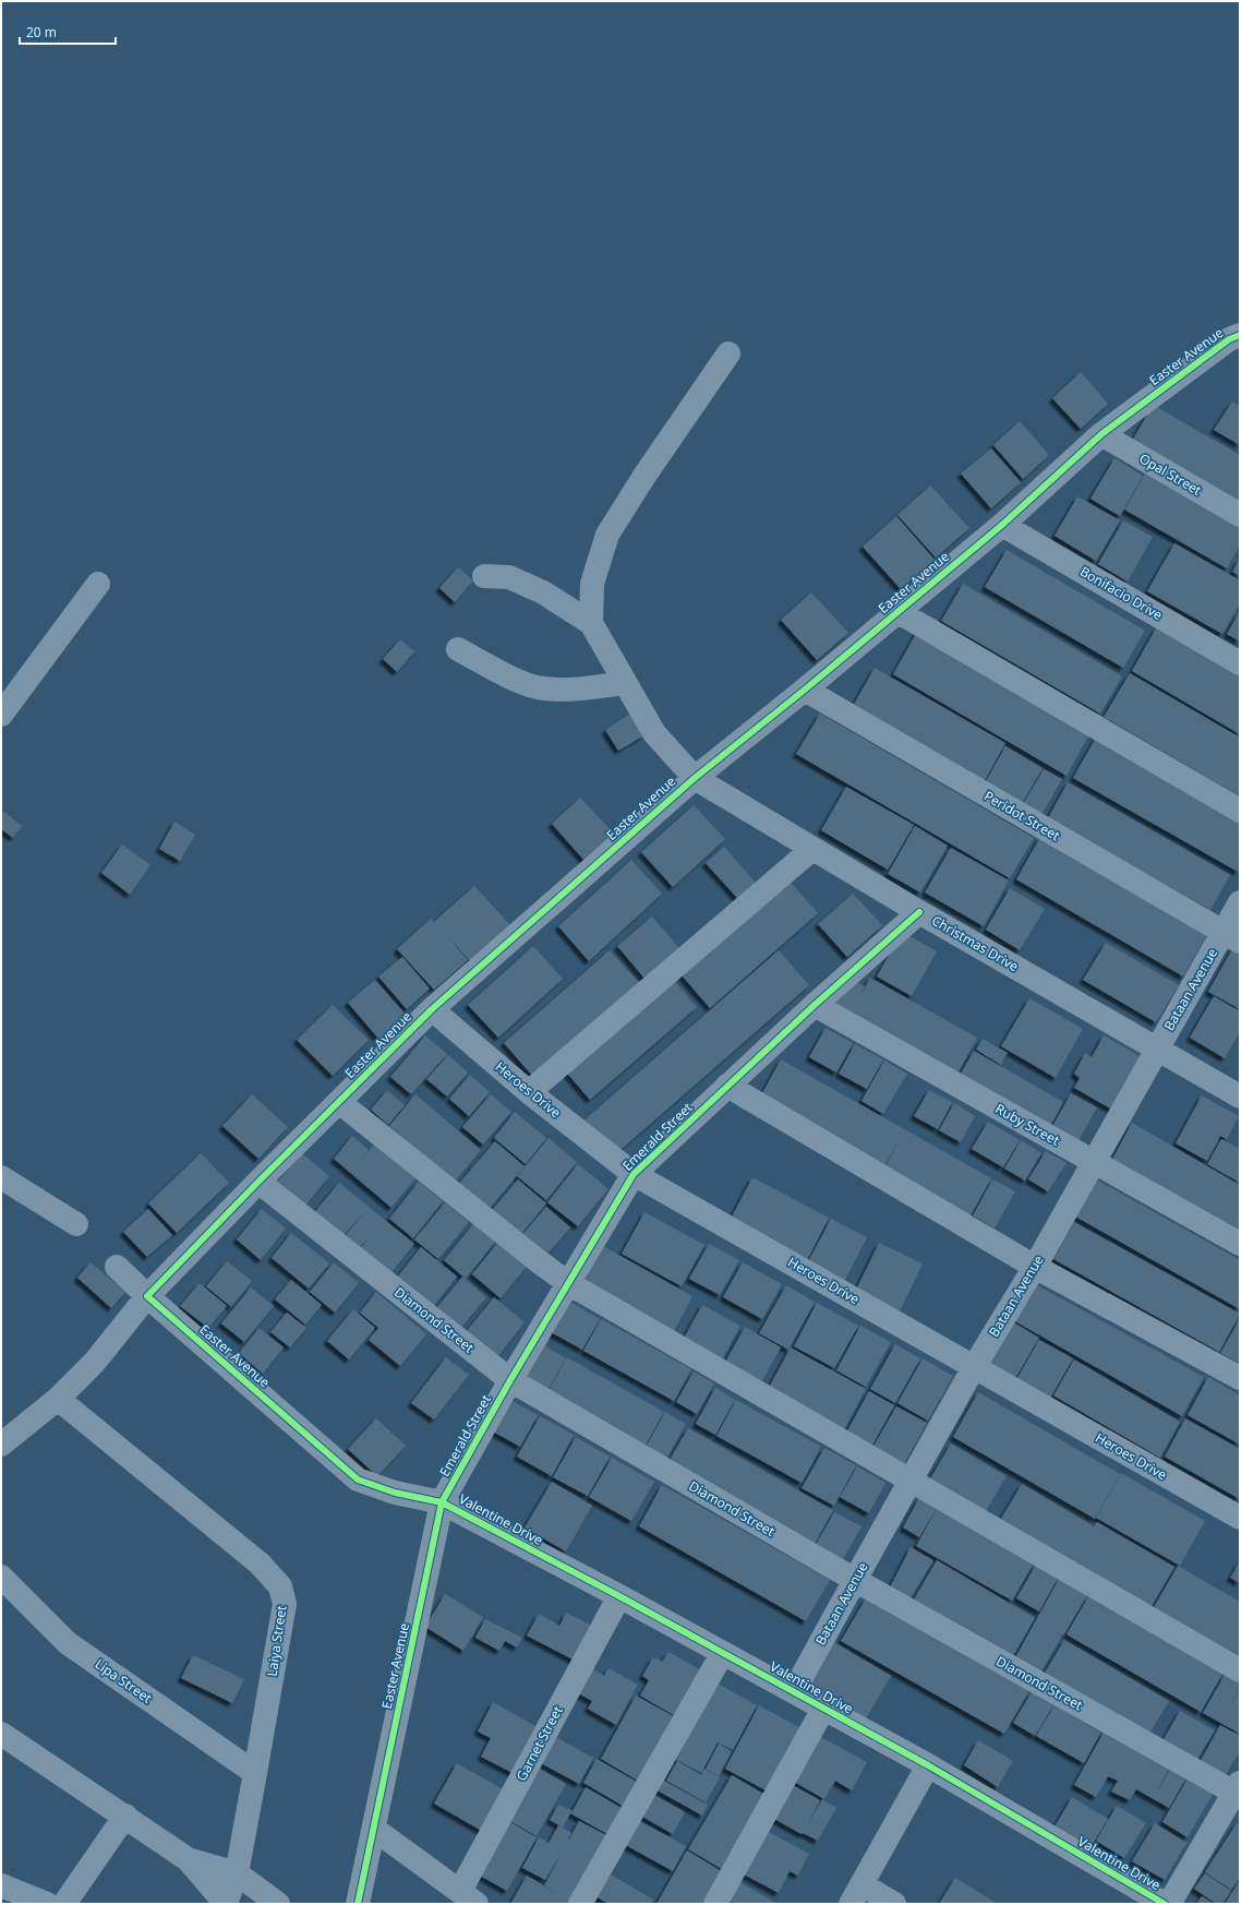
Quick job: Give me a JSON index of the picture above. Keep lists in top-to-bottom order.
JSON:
{
  "streets": {
    "street": [
      "Easter Avenue",
      "Opal Street",
      "Bonifacio Drive",
      "Peridot Street",
      "Christmas Drive",
      "Bataan Avenue",
      "Heroes Drive",
      "Ruby Street",
      "Emerald Street",
      "Diamond Street",
      "Valentine Drive",
      "Laiya Street",
      "Lipa Street",
      "Garnet Street"
    ]
  },
  "crossings": [
    ["Easter Avenue", "Opal Street"],
    ["Easter Avenue", "Bonifacio Drive"],
    ["Easter Avenue", "Peridot Street"],
    ["Easter Avenue", "Christmas Drive"],
    ["Easter Avenue", "Heroes Drive"],
    ["Easter Avenue", "Emerald Street"],
    ["Easter Avenue", "Diamond Street"],
    ["Easter Avenue", "Valentine Drive"],
    ["Peridot Street", "Bataan Avenue"],
    ["Christmas Drive", "Bataan Avenue"],
    ["Christmas Drive", "Emerald Street"],
    ["Bataan Avenue", "Heroes Drive"],
    ["Bataan Avenue", "Ruby Street"],
    ["Bataan Avenue", "Diamond Street"],
    ["Bataan Avenue", "Valentine Drive"],
    ["Heroes Drive", "Emerald Street"],
    ["Ruby Street", "Emerald Street"],
    ["Emerald Street", "Diamond Street"],
    ["Emerald Street", "Valentine Drive"],
    ["Valentine Drive", "Garnet Street"],
    ["Laiya Street", "Lipa Street"]
  ],
  "scale_bar": "20 m"
}
